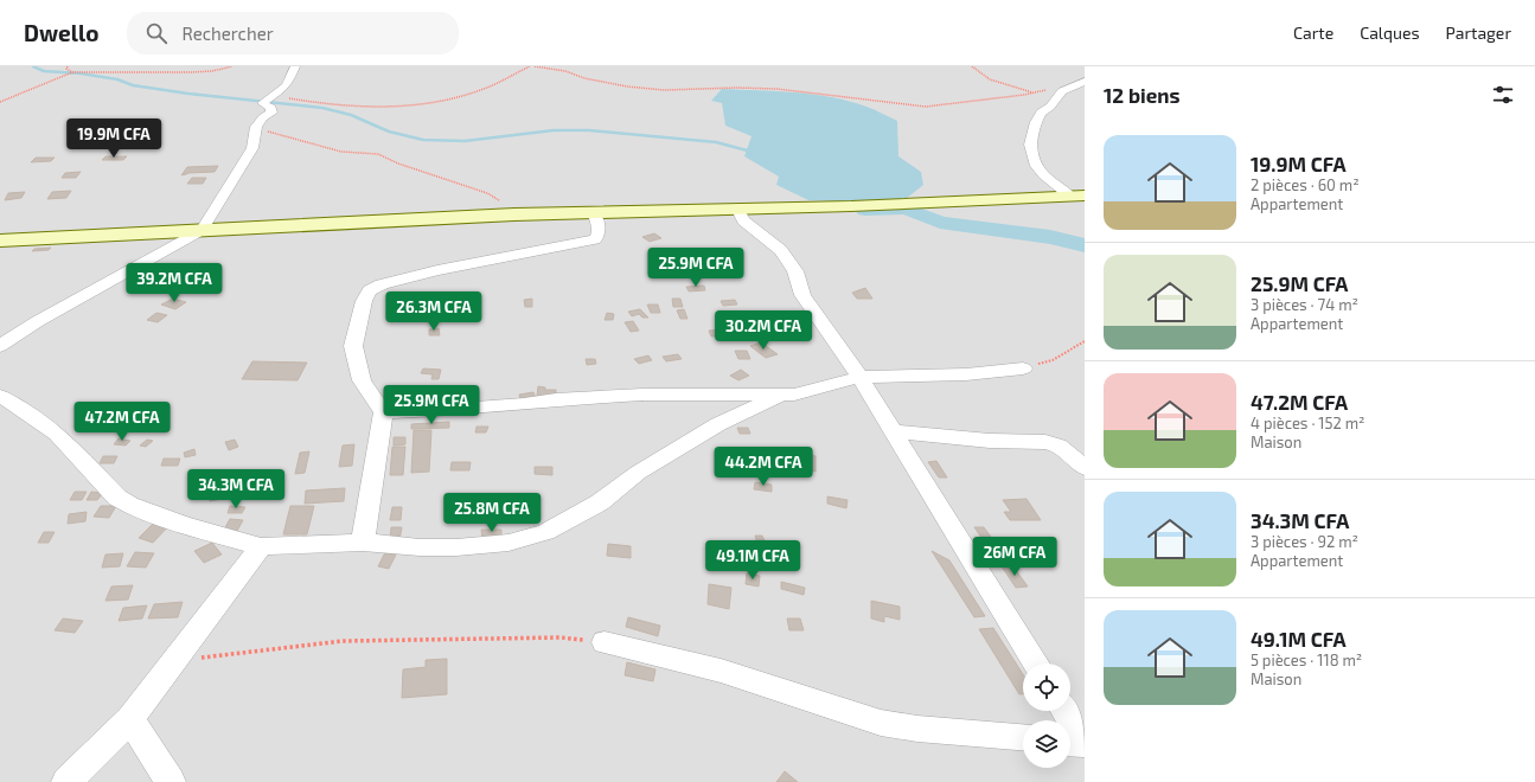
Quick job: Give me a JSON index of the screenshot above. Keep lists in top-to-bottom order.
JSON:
{
  "page": {
    "header": "Dwello",
    "search": "Rechercher",
    "nav": ["Carte", "Calques", "Partager"],
    "heading": "12 biens",
    "price": [
      "19.9M CFA",
      "25.9M CFA",
      "39.2M CFA",
      "26.3M CFA",
      "30.2M CFA",
      "25.9M CFA",
      "47.2M CFA",
      "44.2M CFA",
      "34.3M CFA",
      "25.8M CFA",
      "26M CFA",
      "49.1M CFA"
    ],
    "list": [
      {
        "name": "19.9M CFA",
        "note": "2 pièces · 60 m² · Appartement"
      },
      {
        "name": "25.9M CFA",
        "note": "3 pièces · 74 m² · Appartement"
      },
      {
        "name": "47.2M CFA",
        "note": "4 pièces · 152 m² · Maison"
      },
      {
        "name": "34.3M CFA",
        "note": "3 pièces · 92 m² · Appartement"
      },
      {
        "name": "49.1M CFA",
        "note": "5 pièces · 118 m² · Maison"
      }
    ]
  }
}
